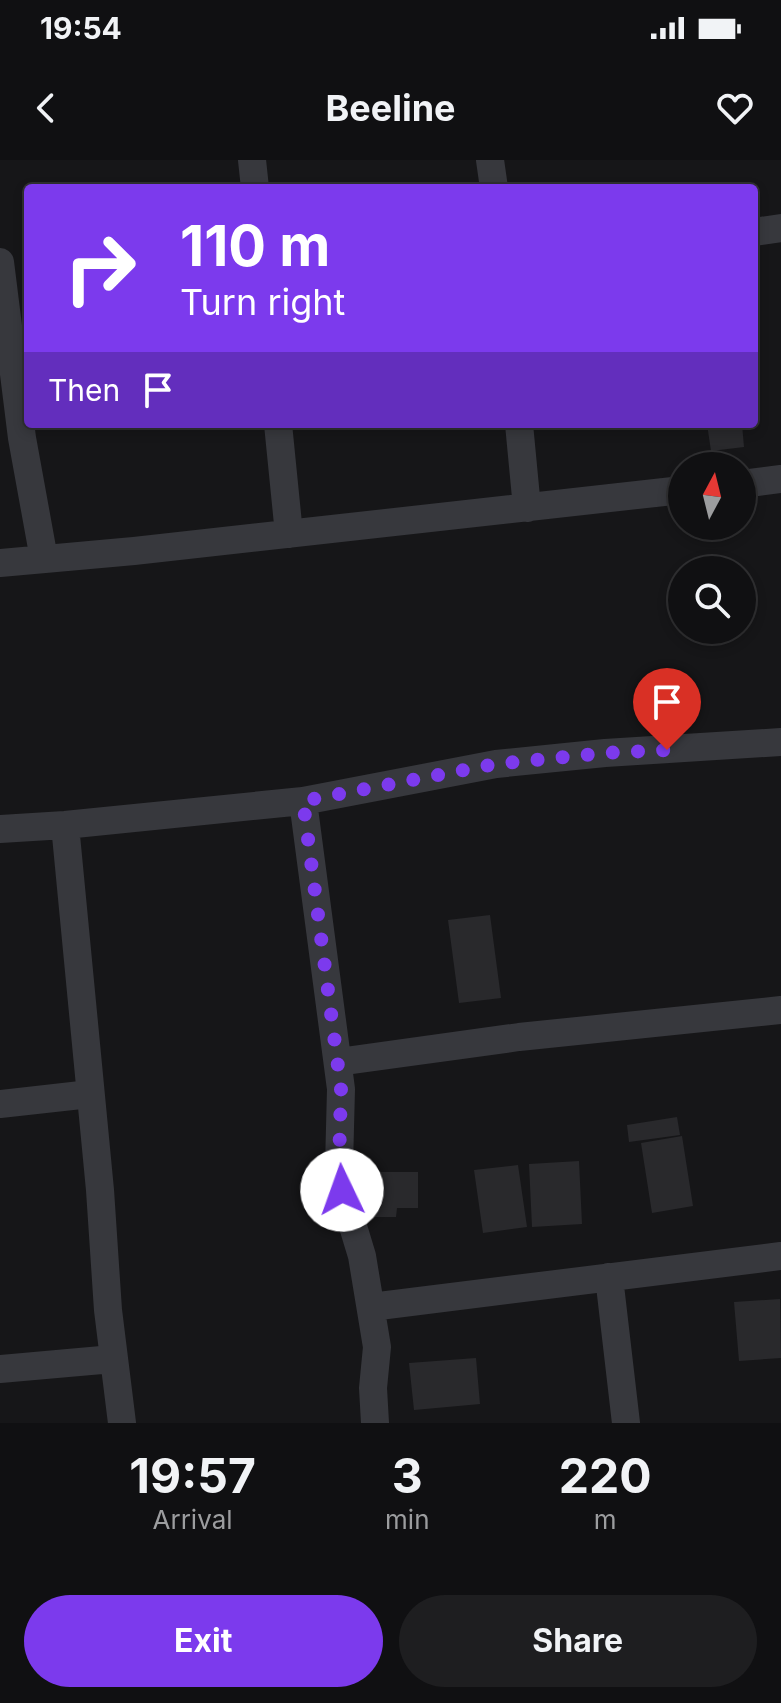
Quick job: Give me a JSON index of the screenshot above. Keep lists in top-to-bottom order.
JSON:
{
  "north": "top",
  "page": {
    "status": "19:54",
    "header": "Beeline",
    "turn": ["110 m", "Turn right"],
    "then": "Then",
    "eta": [
      "19:57",
      "Arrival",
      "3",
      "min",
      "220",
      "m"
    ],
    "buttons": ["Exit", "Share"]
  }
}
